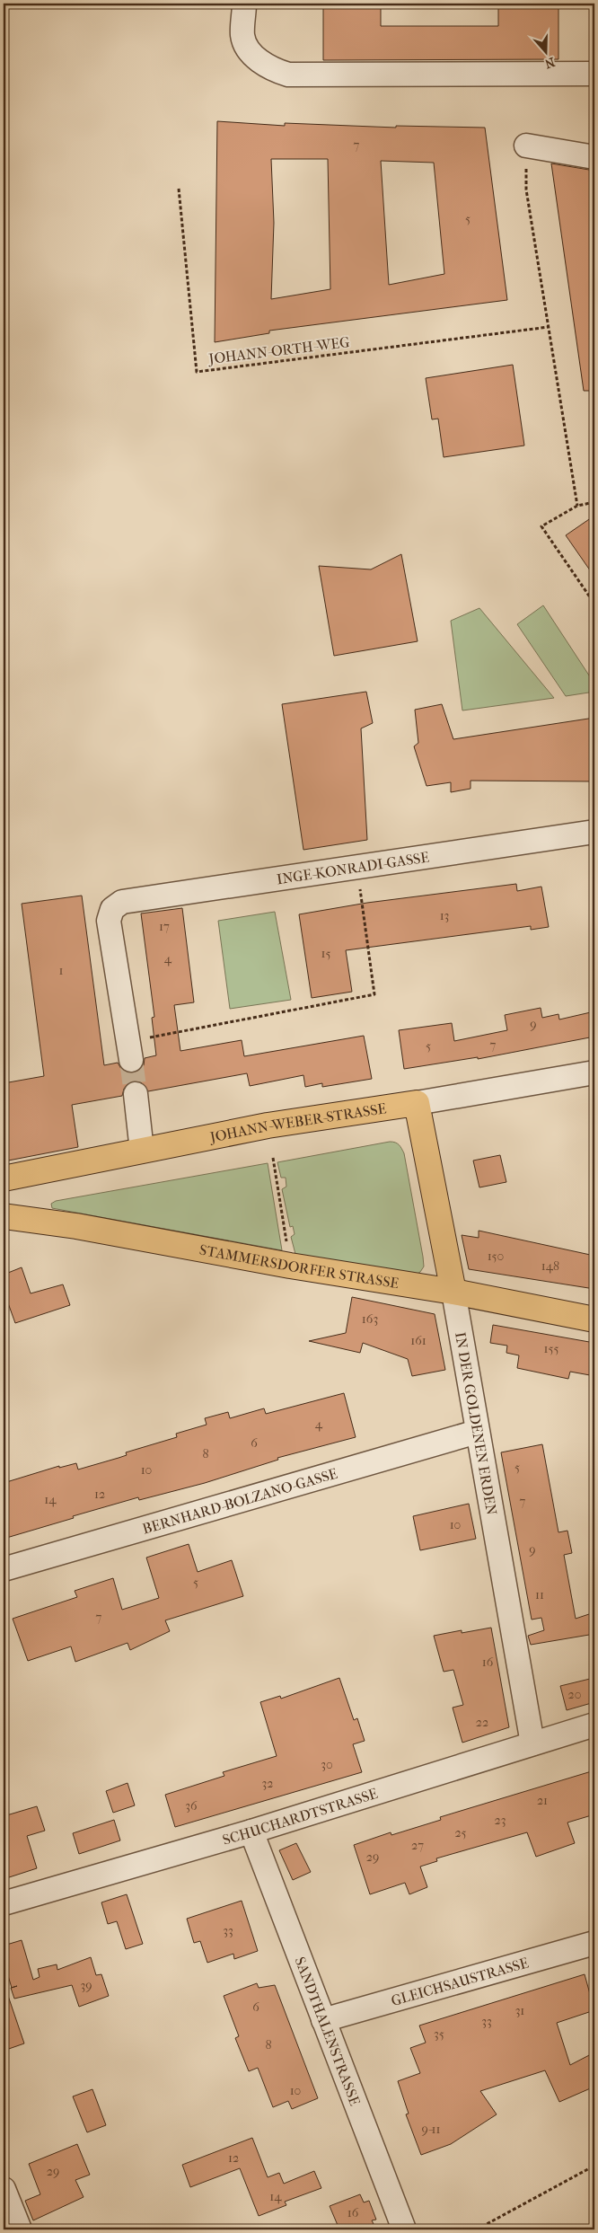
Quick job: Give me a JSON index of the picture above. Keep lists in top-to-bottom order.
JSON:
{
  "streets": {
    "main road": ["JOHANN-WEBER-STRASSE", "STAMMERSDORFER STRASSE", "IN DER GOLDENEN ERDEN"],
    "street": [
      "INGE-KONRADI-GASSE",
      "BERNHARD-BOLZANO-GASSE",
      "SCHUCHARDTSTRASSE",
      "GLEICHSAUSTRASSE",
      "SANDTHALENSTRASSE"
    ],
    "path": ["JOHANN-ORTH-WEG"]
  },
  "crossings": [
    ["JOHANN-WEBER-STRASSE", "IN DER GOLDENEN ERDEN"],
    ["STAMMERSDORFER STRASSE", "IN DER GOLDENEN ERDEN"],
    ["IN DER GOLDENEN ERDEN", "BERNHARD-BOLZANO-GASSE"],
    ["IN DER GOLDENEN ERDEN", "SCHUCHARDTSTRASSE"],
    ["SCHUCHARDTSTRASSE", "SANDTHALENSTRASSE"],
    ["GLEICHSAUSTRASSE", "SANDTHALENSTRASSE"]
  ],
  "house_numbers": [
    "7",
    "5",
    "13",
    "17",
    "15",
    "4",
    "1",
    "9",
    "7",
    "5",
    "150",
    "148",
    "163",
    "161",
    "155",
    "4",
    "6",
    "8",
    "5",
    "10",
    "12",
    "14",
    "7",
    "10",
    "9",
    "5",
    "11",
    "7",
    "16",
    "20",
    "22",
    "30",
    "32",
    "21",
    "36",
    "23",
    "25",
    "27",
    "29",
    "33",
    "39",
    "6",
    "31",
    "33",
    "35",
    "8",
    "10",
    "9-11",
    "12",
    "29",
    "14",
    "16"
  ],
  "north": "bottom"
}
